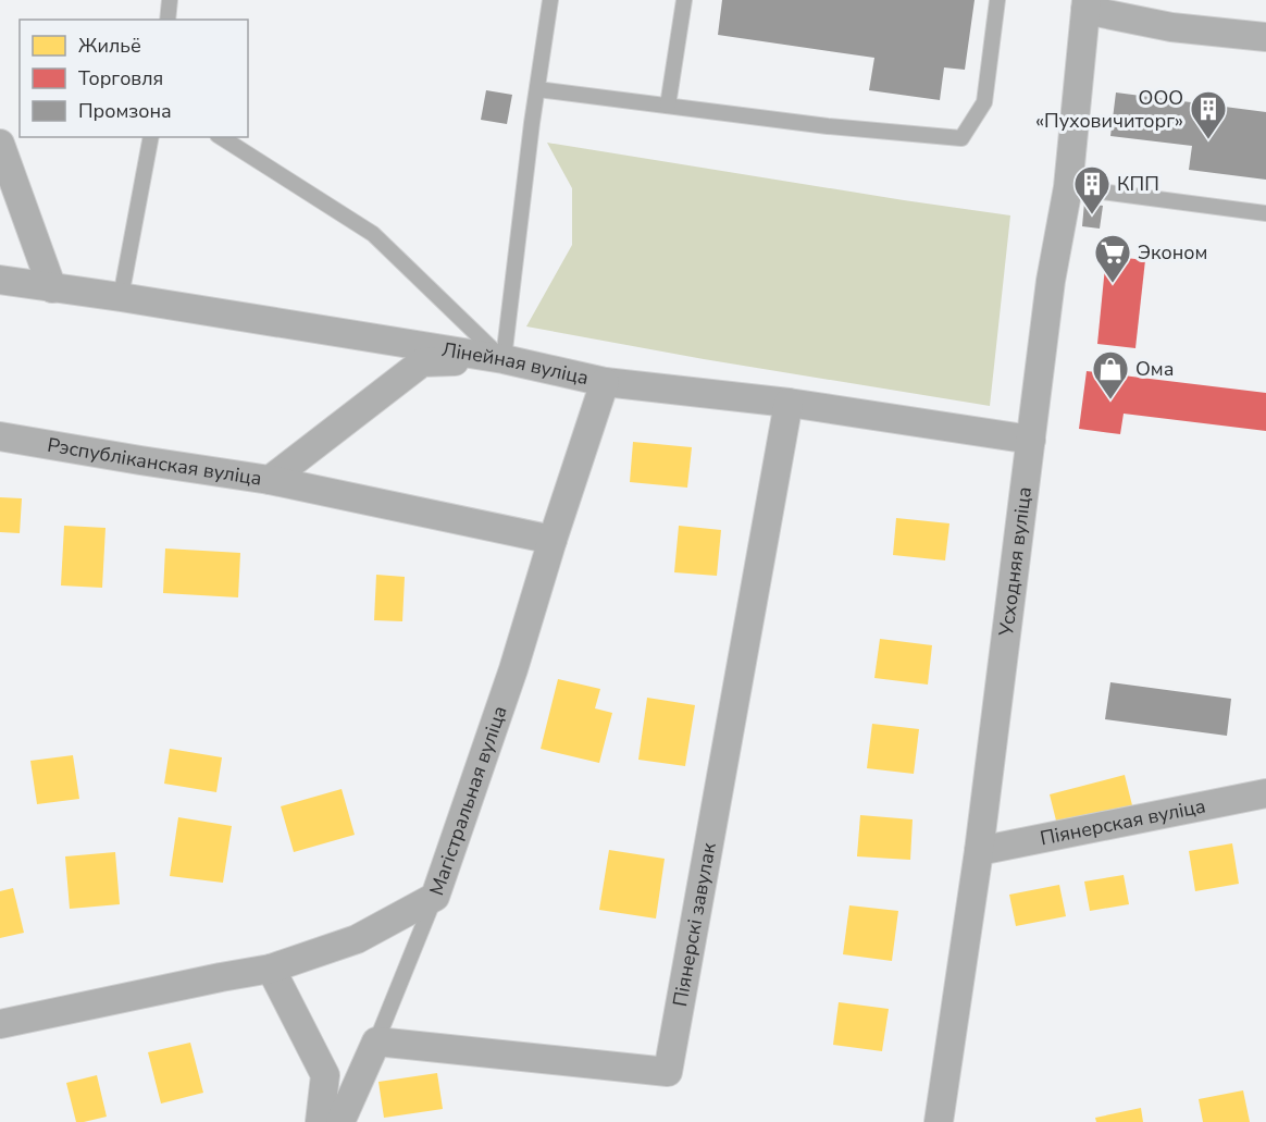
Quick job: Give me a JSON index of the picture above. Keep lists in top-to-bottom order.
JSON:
{
  "streets": {
    "street": [
      "Лінейная вуліца",
      "Рэспубліканская вуліца",
      "Усходняя вуліца",
      "Магістральная вуліца",
      "Піянерская вуліца",
      "Піянерскі завулак"
    ]
  },
  "crossings": [
    ["Лінейная вуліца", "Рэспубліканская вуліца"],
    ["Лінейная вуліца", "Усходняя вуліца"],
    ["Лінейная вуліца", "Магістральная вуліца"],
    ["Лінейная вуліца", "Піянерскі завулак"],
    ["Усходняя вуліца", "Піянерская вуліца"]
  ],
  "places": {
    "building": ["ООО «Пуховичиторг»", "КПП"],
    "supermarket": ["Эконом"],
    "shop": ["Ома"]
  },
  "legend": ["Жильё", "Торговля", "Промзона"]
}
